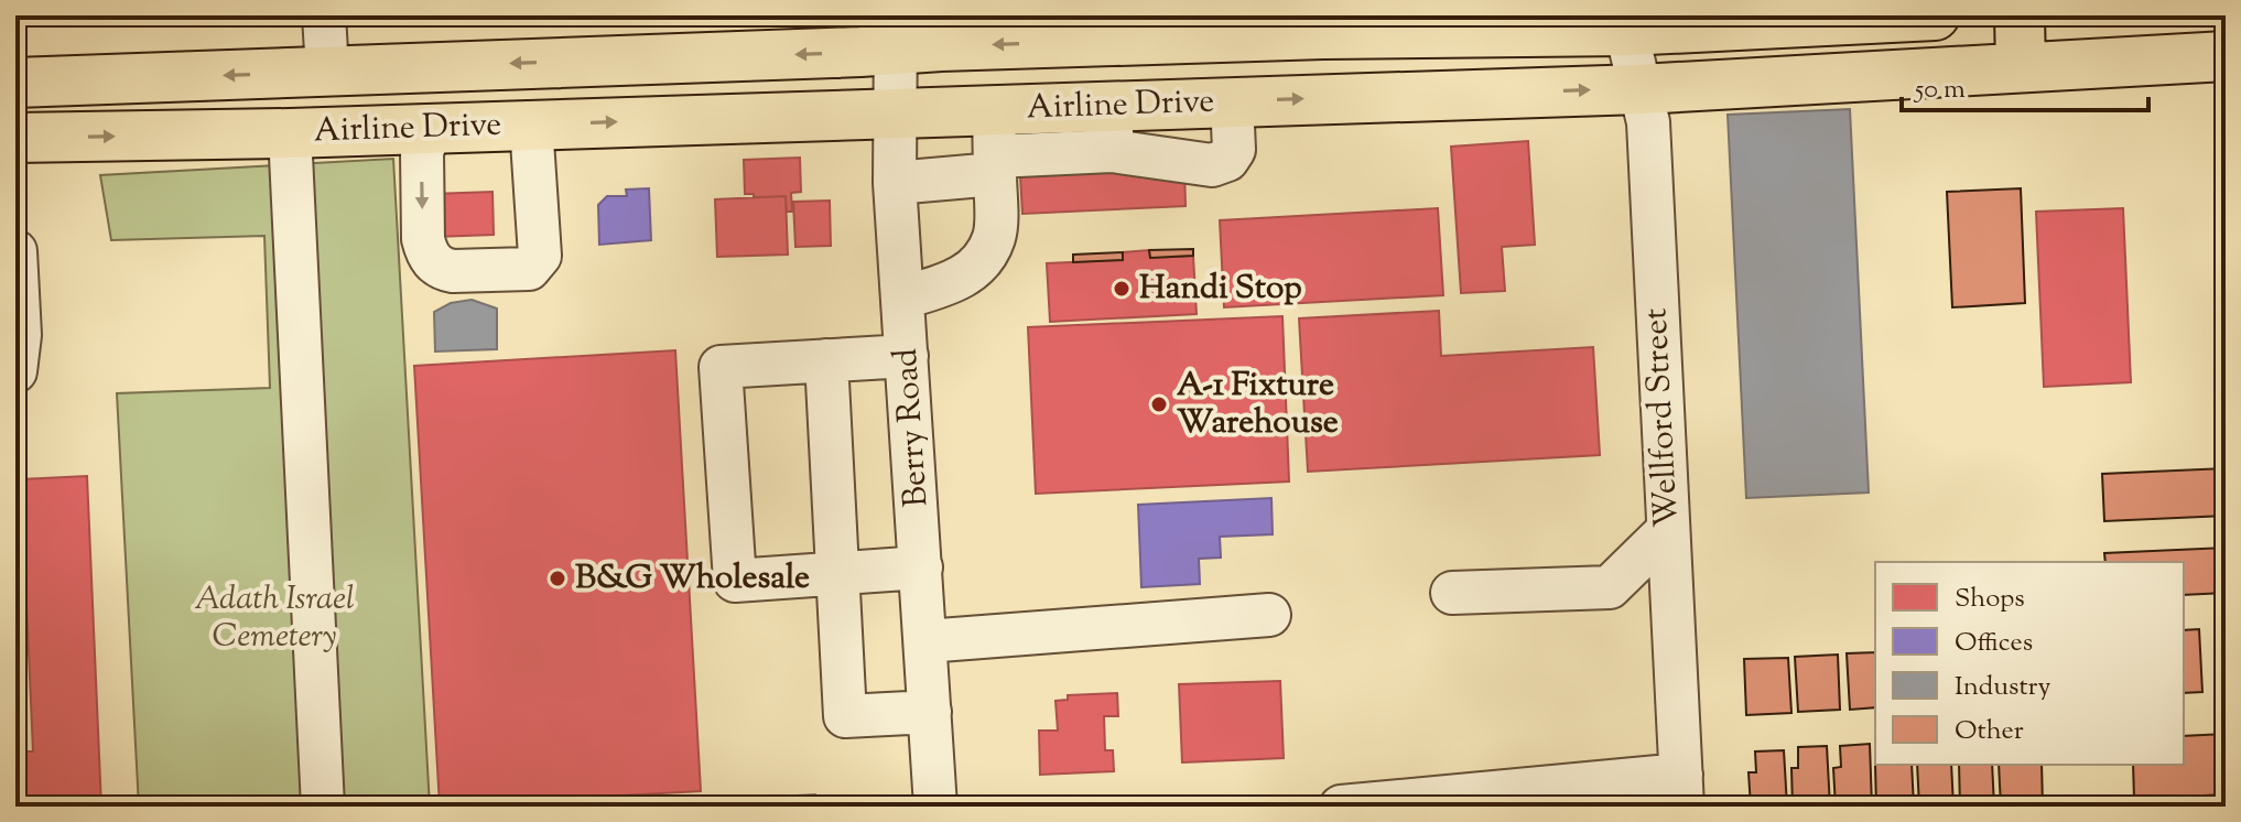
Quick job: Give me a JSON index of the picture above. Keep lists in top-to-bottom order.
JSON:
{
  "streets": {
    "main road": ["Airline Drive"],
    "street": ["Wellford Street", "Berry Road"]
  },
  "crossings": [
    ["Airline Drive", "Wellford Street"],
    ["Airline Drive", "Berry Road"]
  ],
  "parks": ["Adath Israel Cemetery"],
  "places": ["Handi Stop", "A-1 Fixture Warehouse", "B&G Wholesale"],
  "legend": [
    "Shops",
    "Offices",
    "Industry",
    "Other"
  ],
  "scale_bar": "50 m"
}
